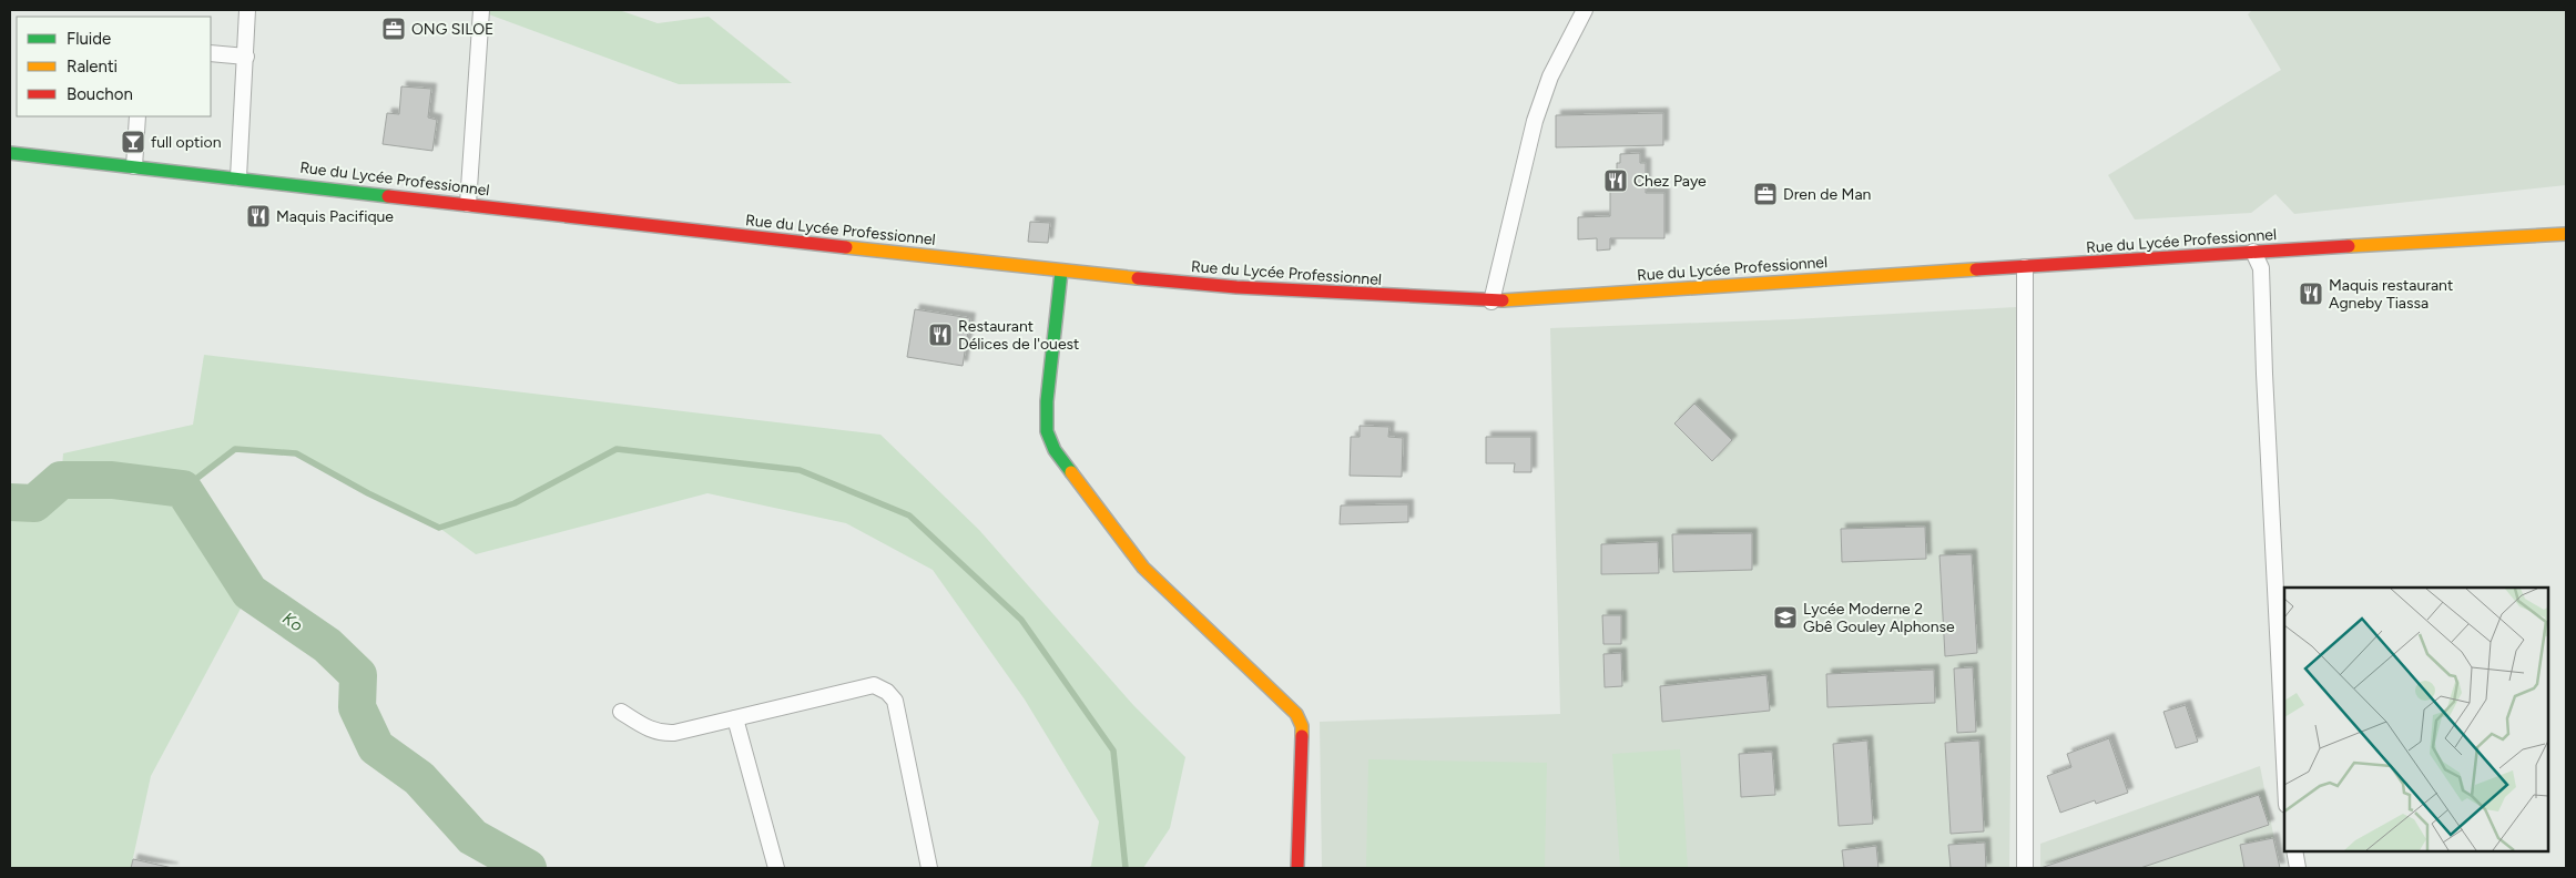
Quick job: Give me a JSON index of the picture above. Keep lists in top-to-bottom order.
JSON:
{
  "streets": {
    "main road": ["Rue du Lycée Professionnel"]
  },
  "water": ["Ko"],
  "places": {
    "office": ["ONG SILOE", "Dren de Man"],
    "bar": ["full option"],
    "restaurant": [
      "Chez Paye",
      "Maquis Pacifique",
      "Maquis restaurant Agneby Tiassa",
      "Restaurant Délices de l'ouest"
    ],
    "school or university": ["Lycée Moderne 2 Gbê Gouley Alphonse"]
  },
  "legend": ["Fluide", "Ralenti", "Bouchon"]
}
